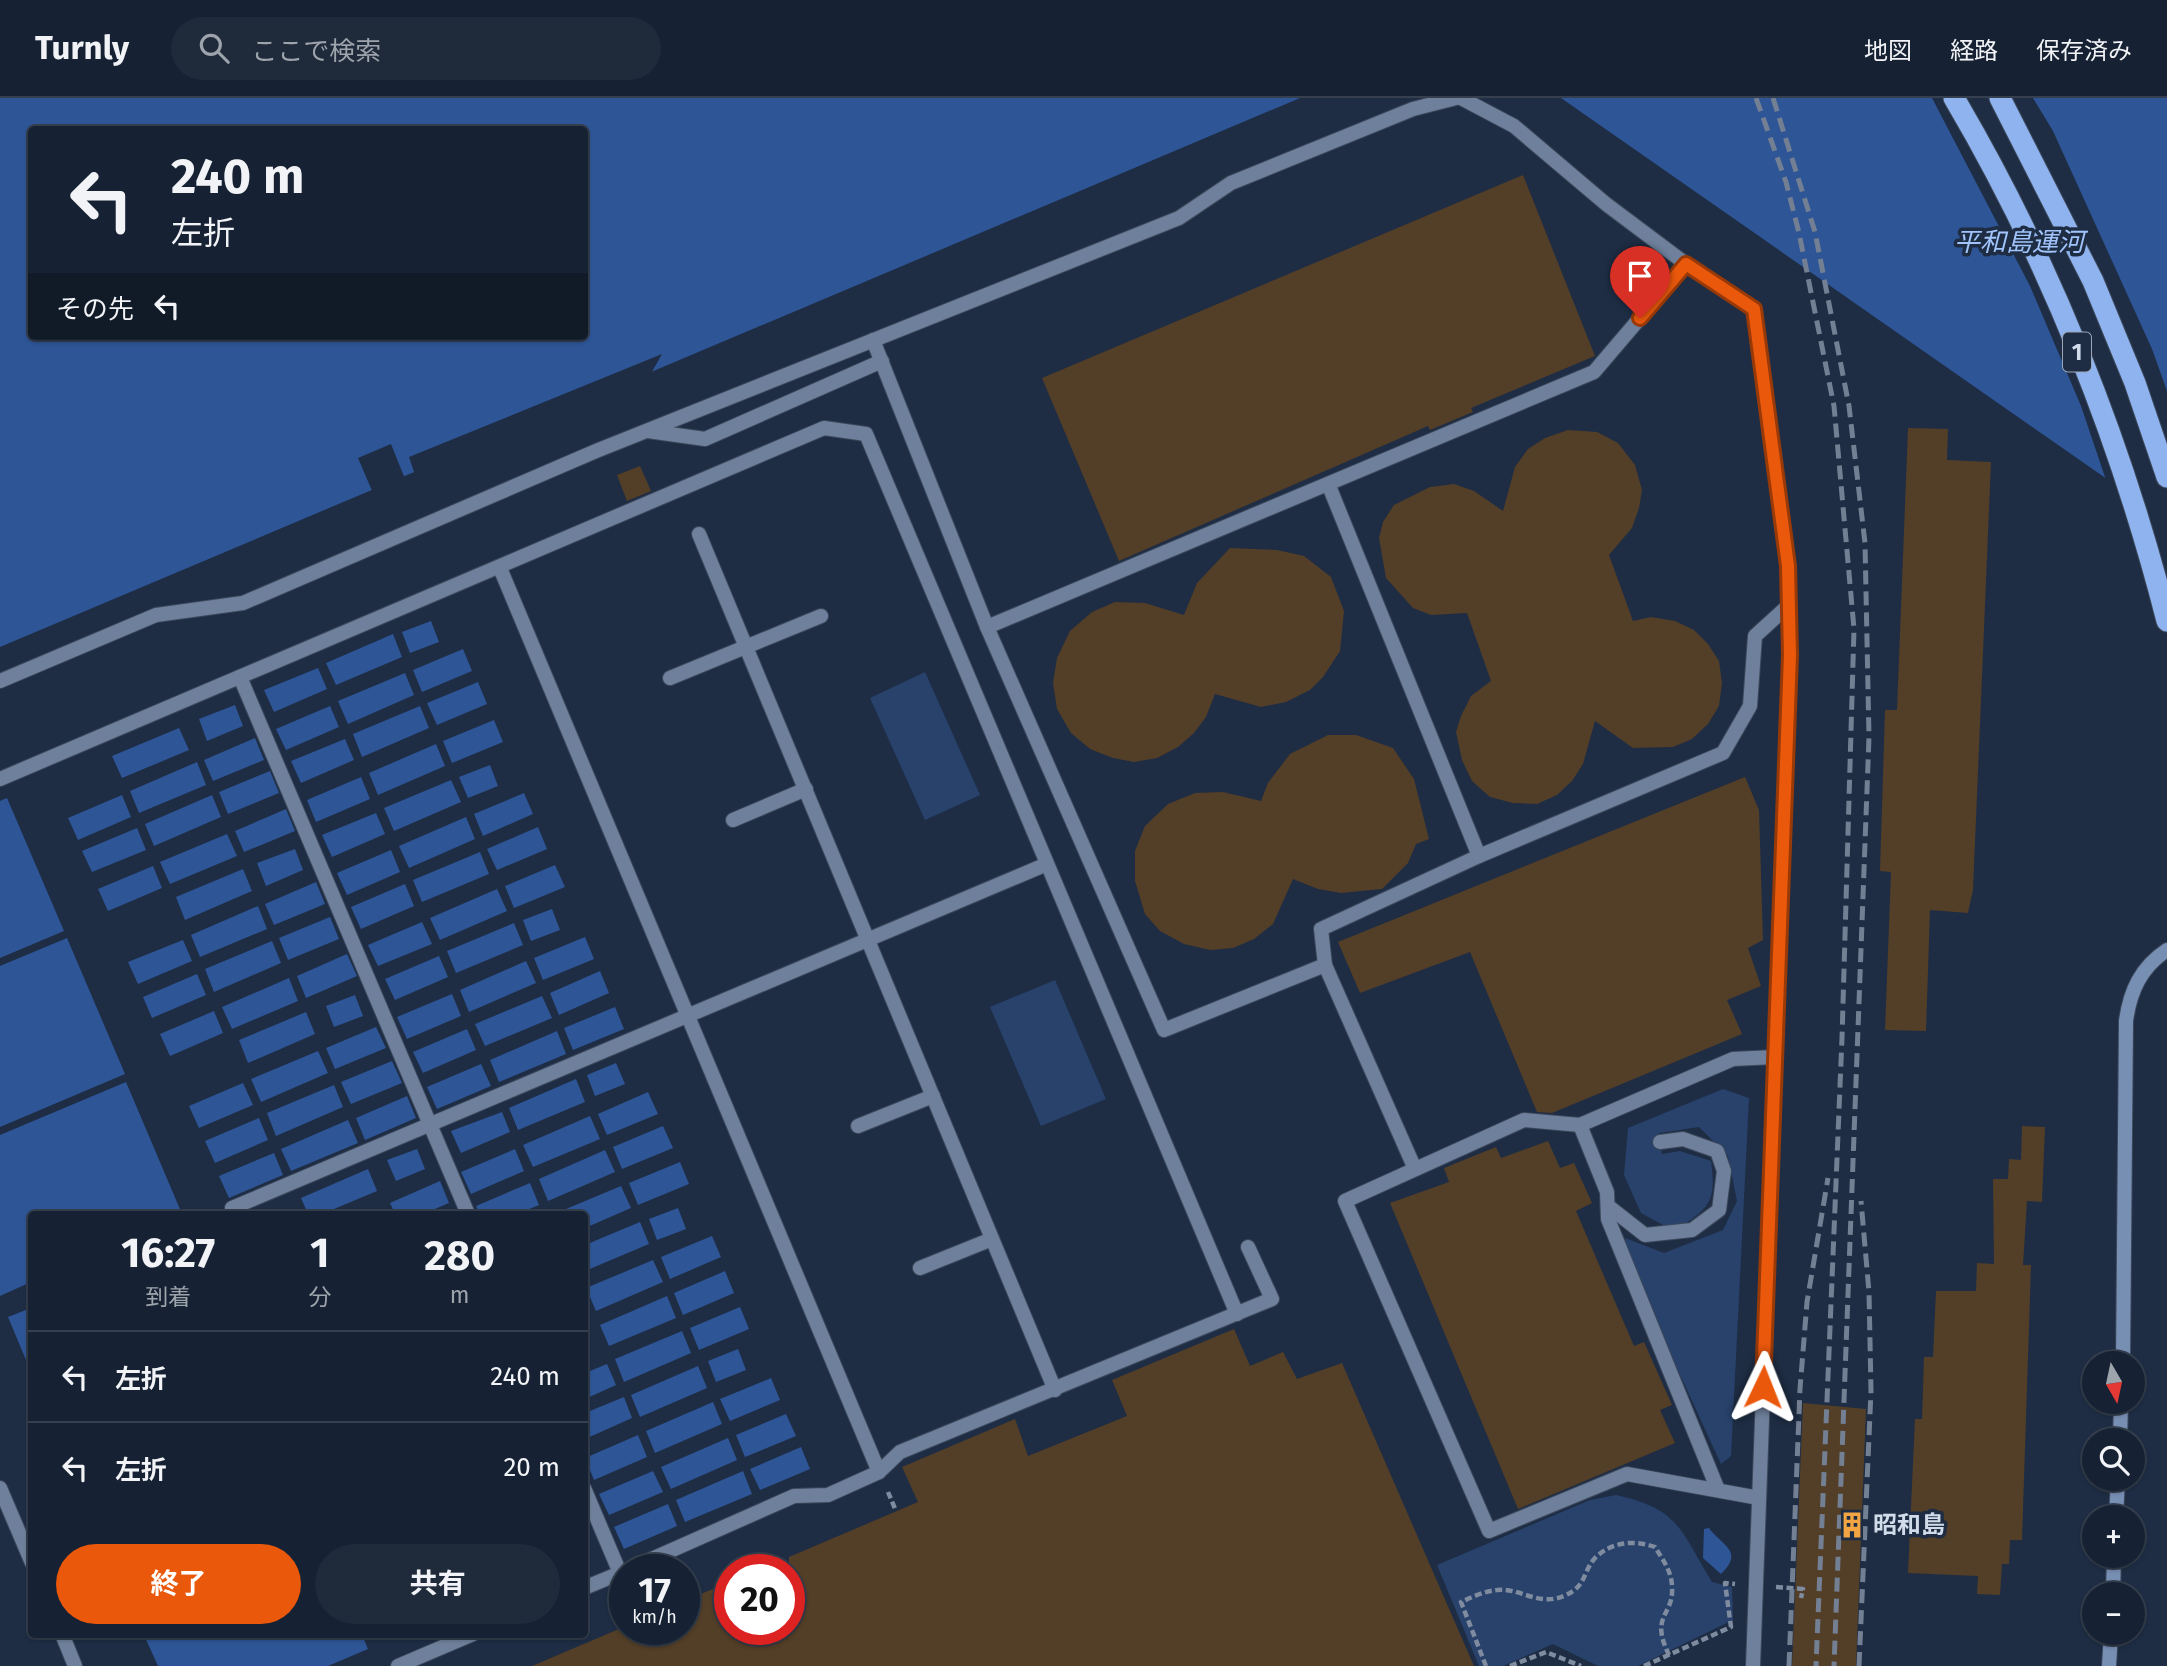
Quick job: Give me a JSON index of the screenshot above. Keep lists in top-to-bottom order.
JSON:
{
  "streets": {
    "highway": ["1"]
  },
  "water": ["平和島運河"],
  "places": {
    "building": ["昭和島"]
  },
  "north": "bottom",
  "page": {
    "header": "Turnly",
    "search": "ここで検索",
    "nav": ["地図", "経路", "保存済み"],
    "turn": ["240 m", "左折"],
    "then": "その先",
    "eta": [
      "16:27",
      "到着",
      "1",
      "分",
      "280",
      "m"
    ],
    "list": [
      {
        "name": "左折",
        "value": "240 m"
      },
      {
        "name": "左折",
        "value": "20 m"
      }
    ],
    "map_buttons": ["+", "−"],
    "buttons": ["終了", "共有"],
    "speed": "17 km/h",
    "limit": "20"
  }
}
